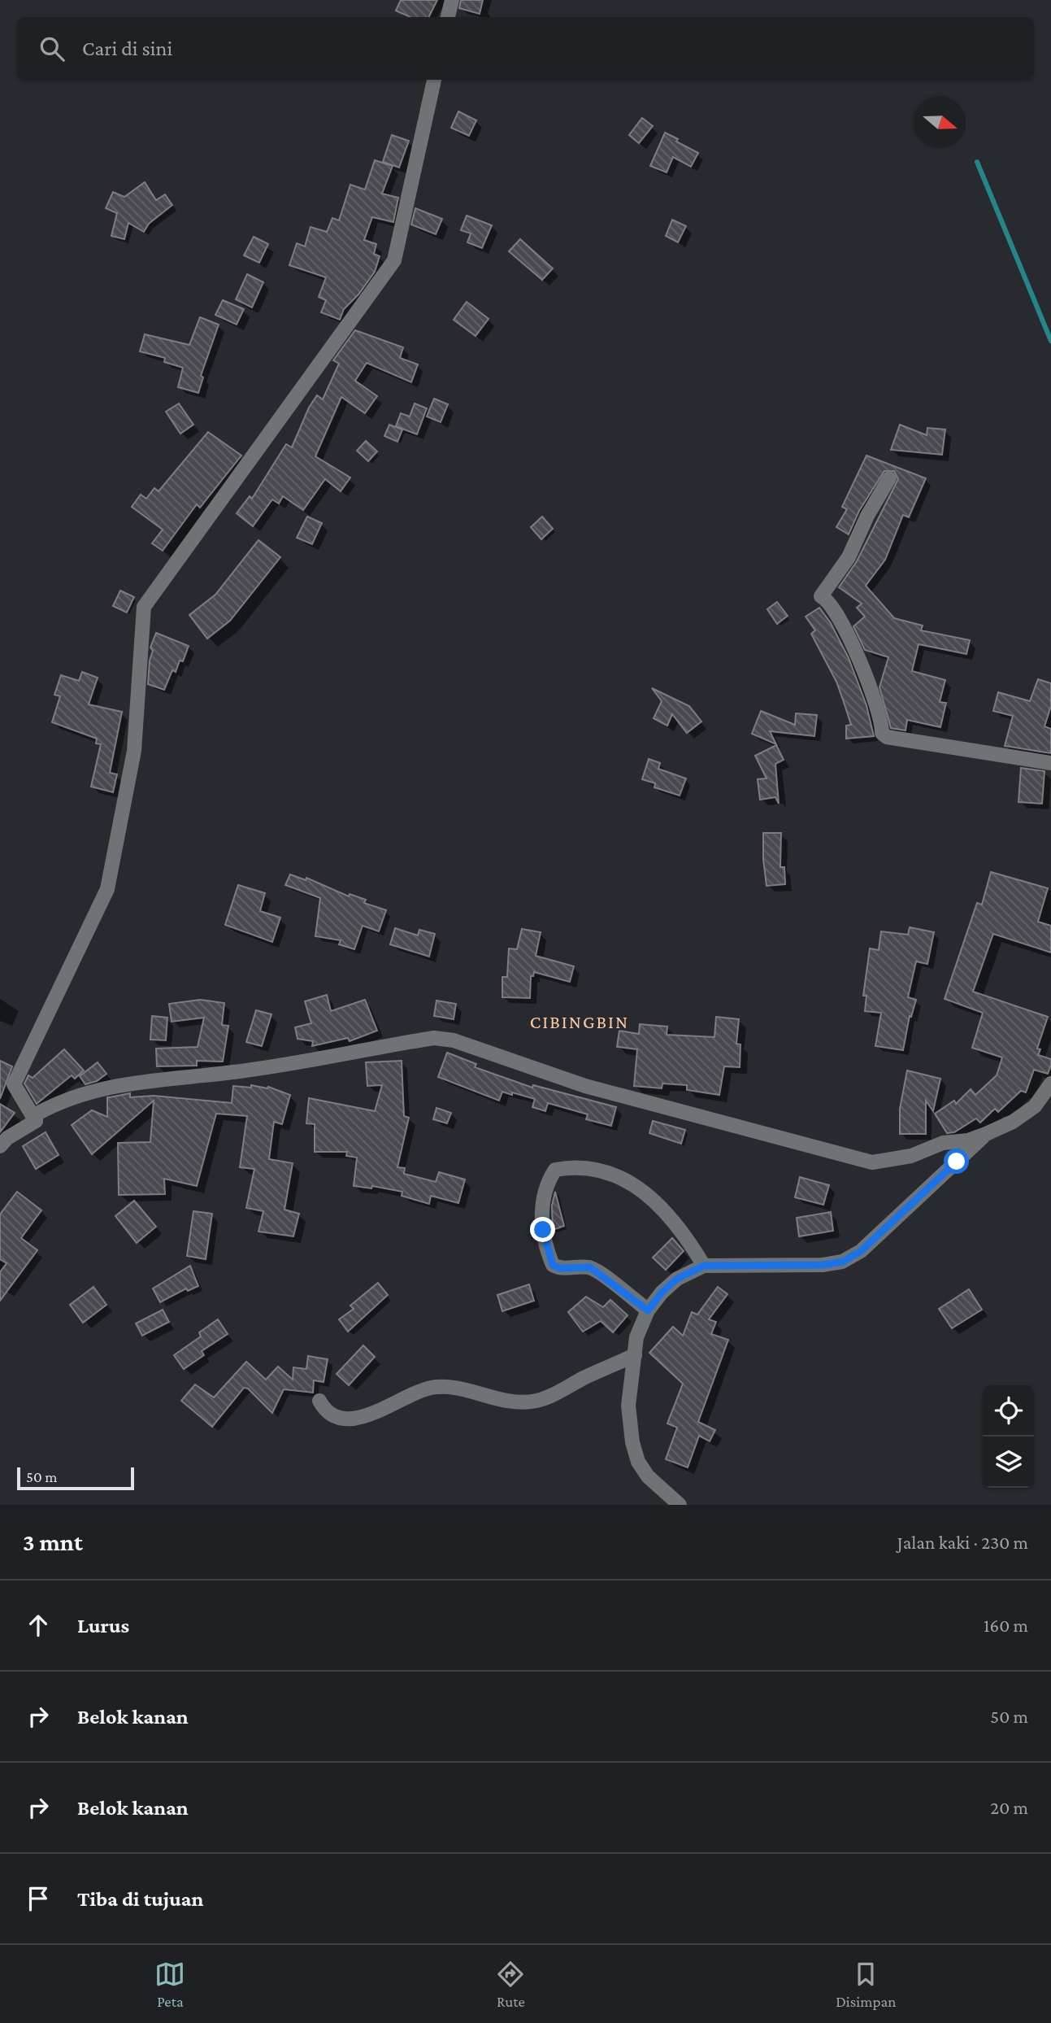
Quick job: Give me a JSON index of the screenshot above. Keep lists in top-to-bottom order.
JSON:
{
  "districts": ["CIBINGBIN"],
  "scale_bar": "50 m",
  "north": "right",
  "page": {
    "search": "Cari di sini",
    "scale": "50 m",
    "heading": ["3 mnt", "Jalan kaki · 230 m"],
    "list": [
      ["Lurus", "160 m"],
      ["Belok kanan", "50 m"],
      ["Belok kanan", "20 m"],
      "Tiba di tujuan"
    ],
    "nav": ["Peta", "Rute", "Disimpan"]
  }
}
